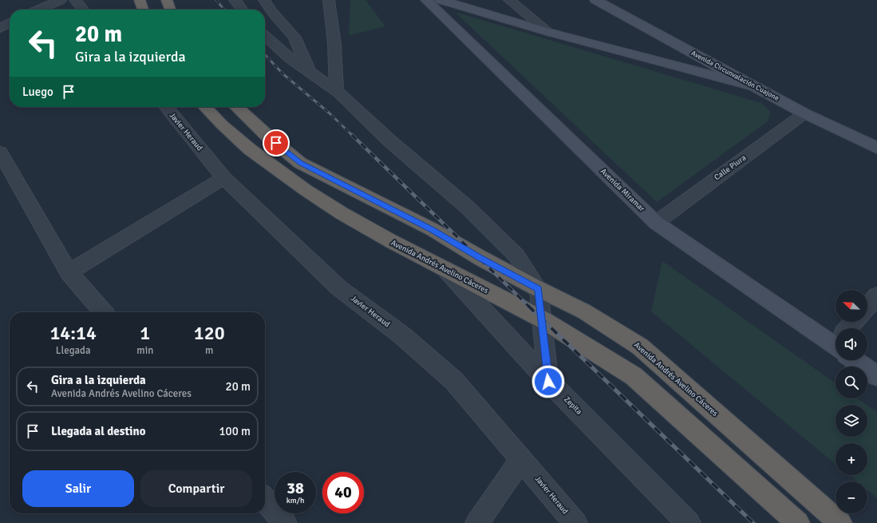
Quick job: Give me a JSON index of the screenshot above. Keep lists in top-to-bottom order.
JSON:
{
  "streets": {
    "highway": ["Avenida Andrés Avelino Cáceres"],
    "main road": ["Avenida Circunvalación Cuajone", "Avenida Miramar"],
    "street": ["Javier Heraud", "Calle Piura", "Zepita"]
  },
  "crossings": [
    ["Avenida Circunvalación Cuajone", "Calle Piura"],
    ["Calle Piura", "Avenida Miramar"],
    ["Avenida Andrés Avelino Cáceres", "Zepita"]
  ],
  "north": "top left",
  "page": {
    "turn": ["20 m", "Gira a la izquierda"],
    "then": "Luego",
    "map_buttons": ["+", "−"],
    "eta": [
      "14:14",
      "Llegada",
      "1",
      "min",
      "120",
      "m"
    ],
    "list": [
      {
        "name": "Gira a la izquierda",
        "note": "Avenida Andrés Avelino Cáceres",
        "value": "20 m"
      },
      {
        "name": "Llegada al destino",
        "value": "100 m"
      }
    ],
    "buttons": ["Salir", "Compartir"],
    "speed": "38 km/h",
    "limit": "40"
  }
}
